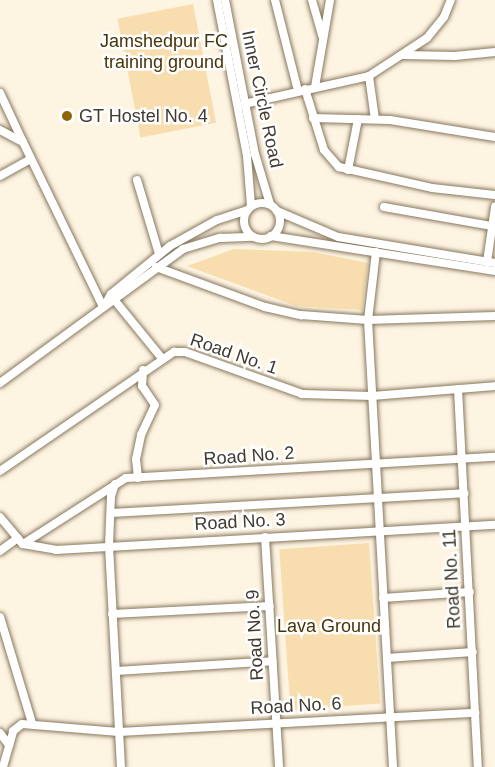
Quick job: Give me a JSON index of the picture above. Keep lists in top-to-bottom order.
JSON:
{
  "streets": {
    "street": [
      "Inner Circle Road",
      "Road No. 1",
      "Road No. 2",
      "Road No. 3",
      "Road No. 11",
      "Road No. 9",
      "Road No. 6"
    ]
  },
  "crossings": [
    ["Road No. 1", "Road No. 11"],
    ["Road No. 2", "Road No. 3"],
    ["Road No. 2", "Road No. 11"],
    ["Road No. 3", "Road No. 11"],
    ["Road No. 3", "Road No. 9"],
    ["Road No. 11", "Road No. 6"],
    ["Road No. 9", "Road No. 6"]
  ],
  "parks": ["Jamshedpur FC training ground", "Lava Ground"],
  "places": ["GT Hostel No. 4"]
}
